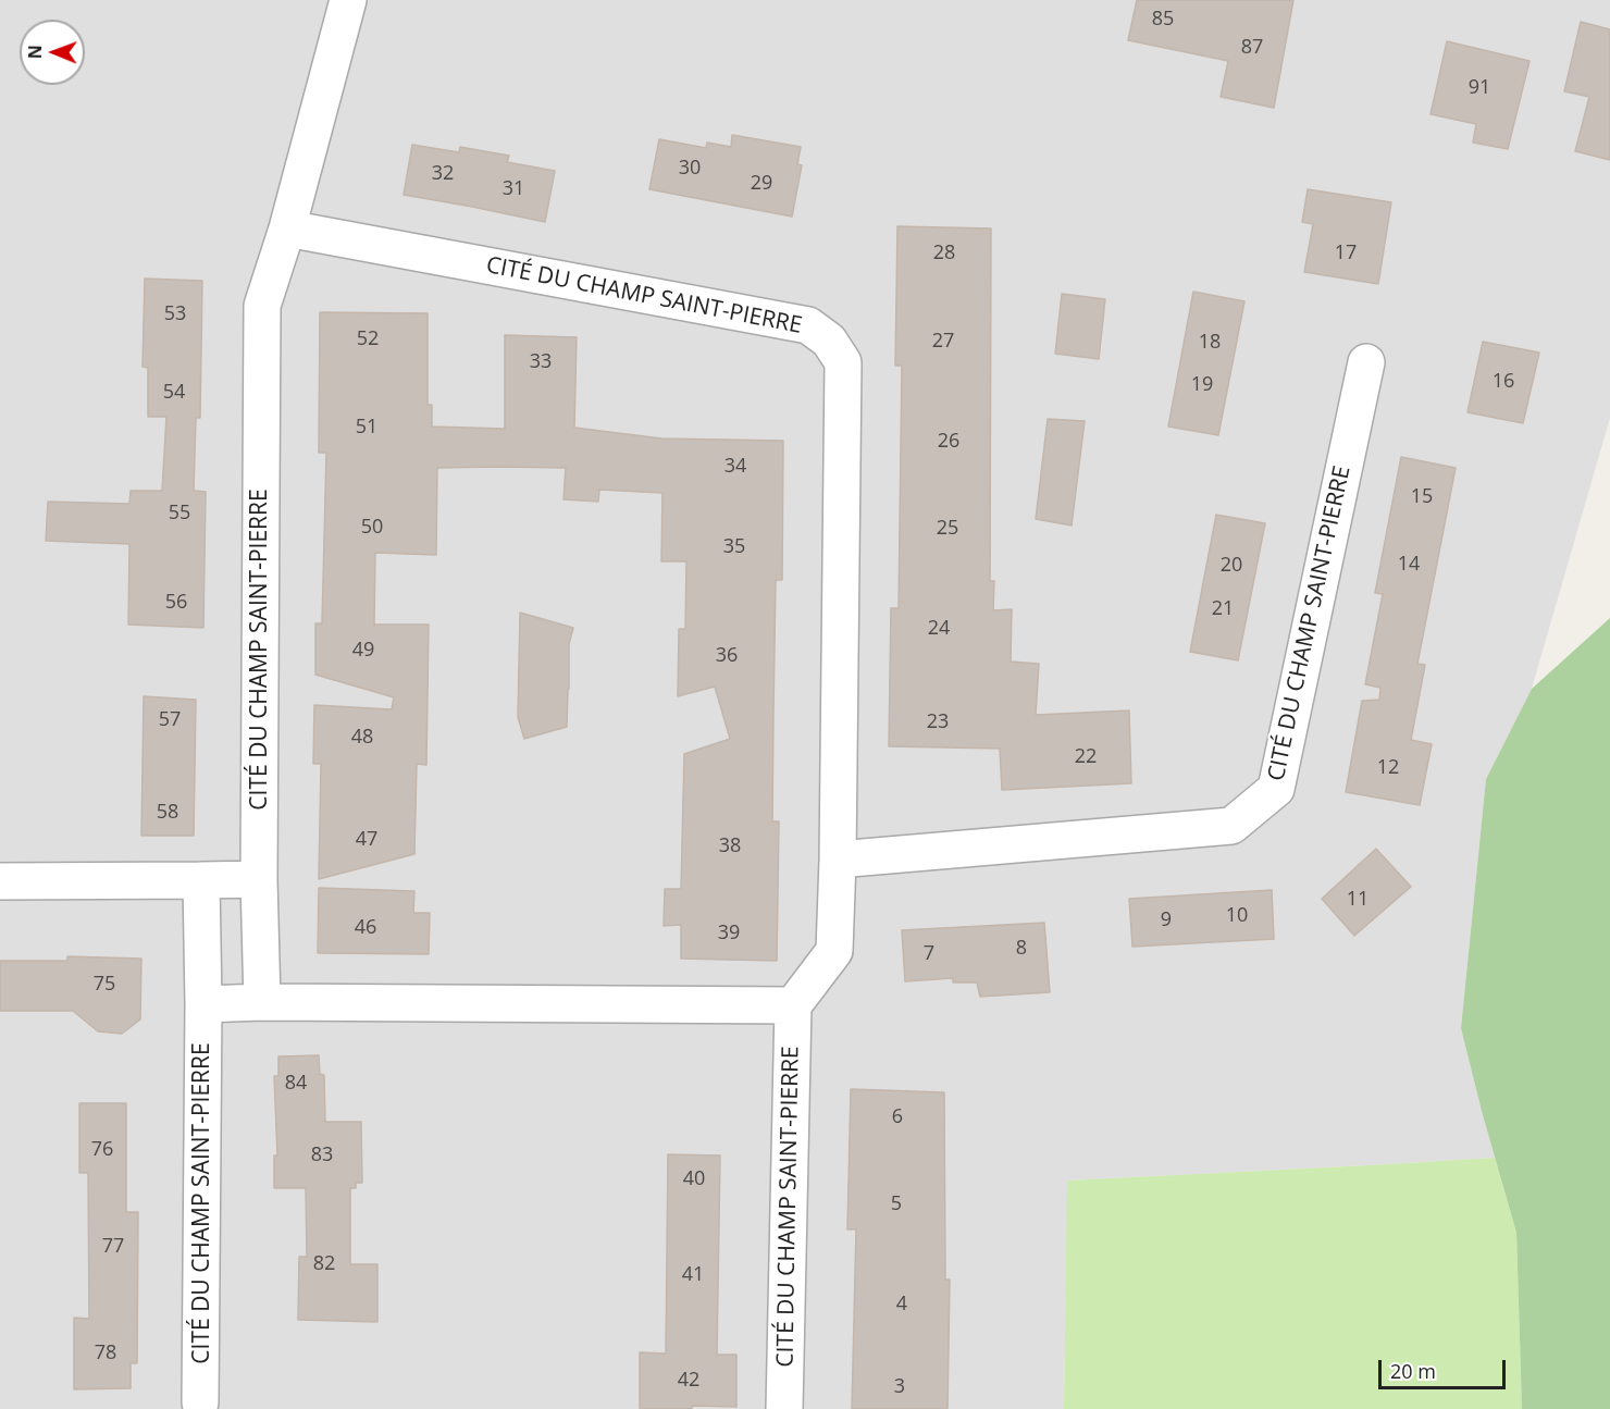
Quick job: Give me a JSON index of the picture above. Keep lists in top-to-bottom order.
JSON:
{
  "streets": {
    "street": ["CITÉ DU CHAMP SAINT-PIERRE"]
  },
  "house_numbers": [
    "85",
    "87",
    "91",
    "30",
    "32",
    "29",
    "31",
    "28",
    "17",
    "53",
    "52",
    "27",
    "18",
    "33",
    "16",
    "19",
    "54",
    "51",
    "26",
    "34",
    "15",
    "55",
    "50",
    "25",
    "35",
    "14",
    "20",
    "56",
    "21",
    "24",
    "49",
    "36",
    "57",
    "23",
    "48",
    "22",
    "12",
    "58",
    "47",
    "38",
    "11",
    "10",
    "9",
    "46",
    "39",
    "8",
    "7",
    "75",
    "84",
    "6",
    "76",
    "83",
    "40",
    "5",
    "77",
    "82",
    "41",
    "4",
    "78",
    "42",
    "3"
  ],
  "scale_bar": "20 m",
  "north": "left"
}
